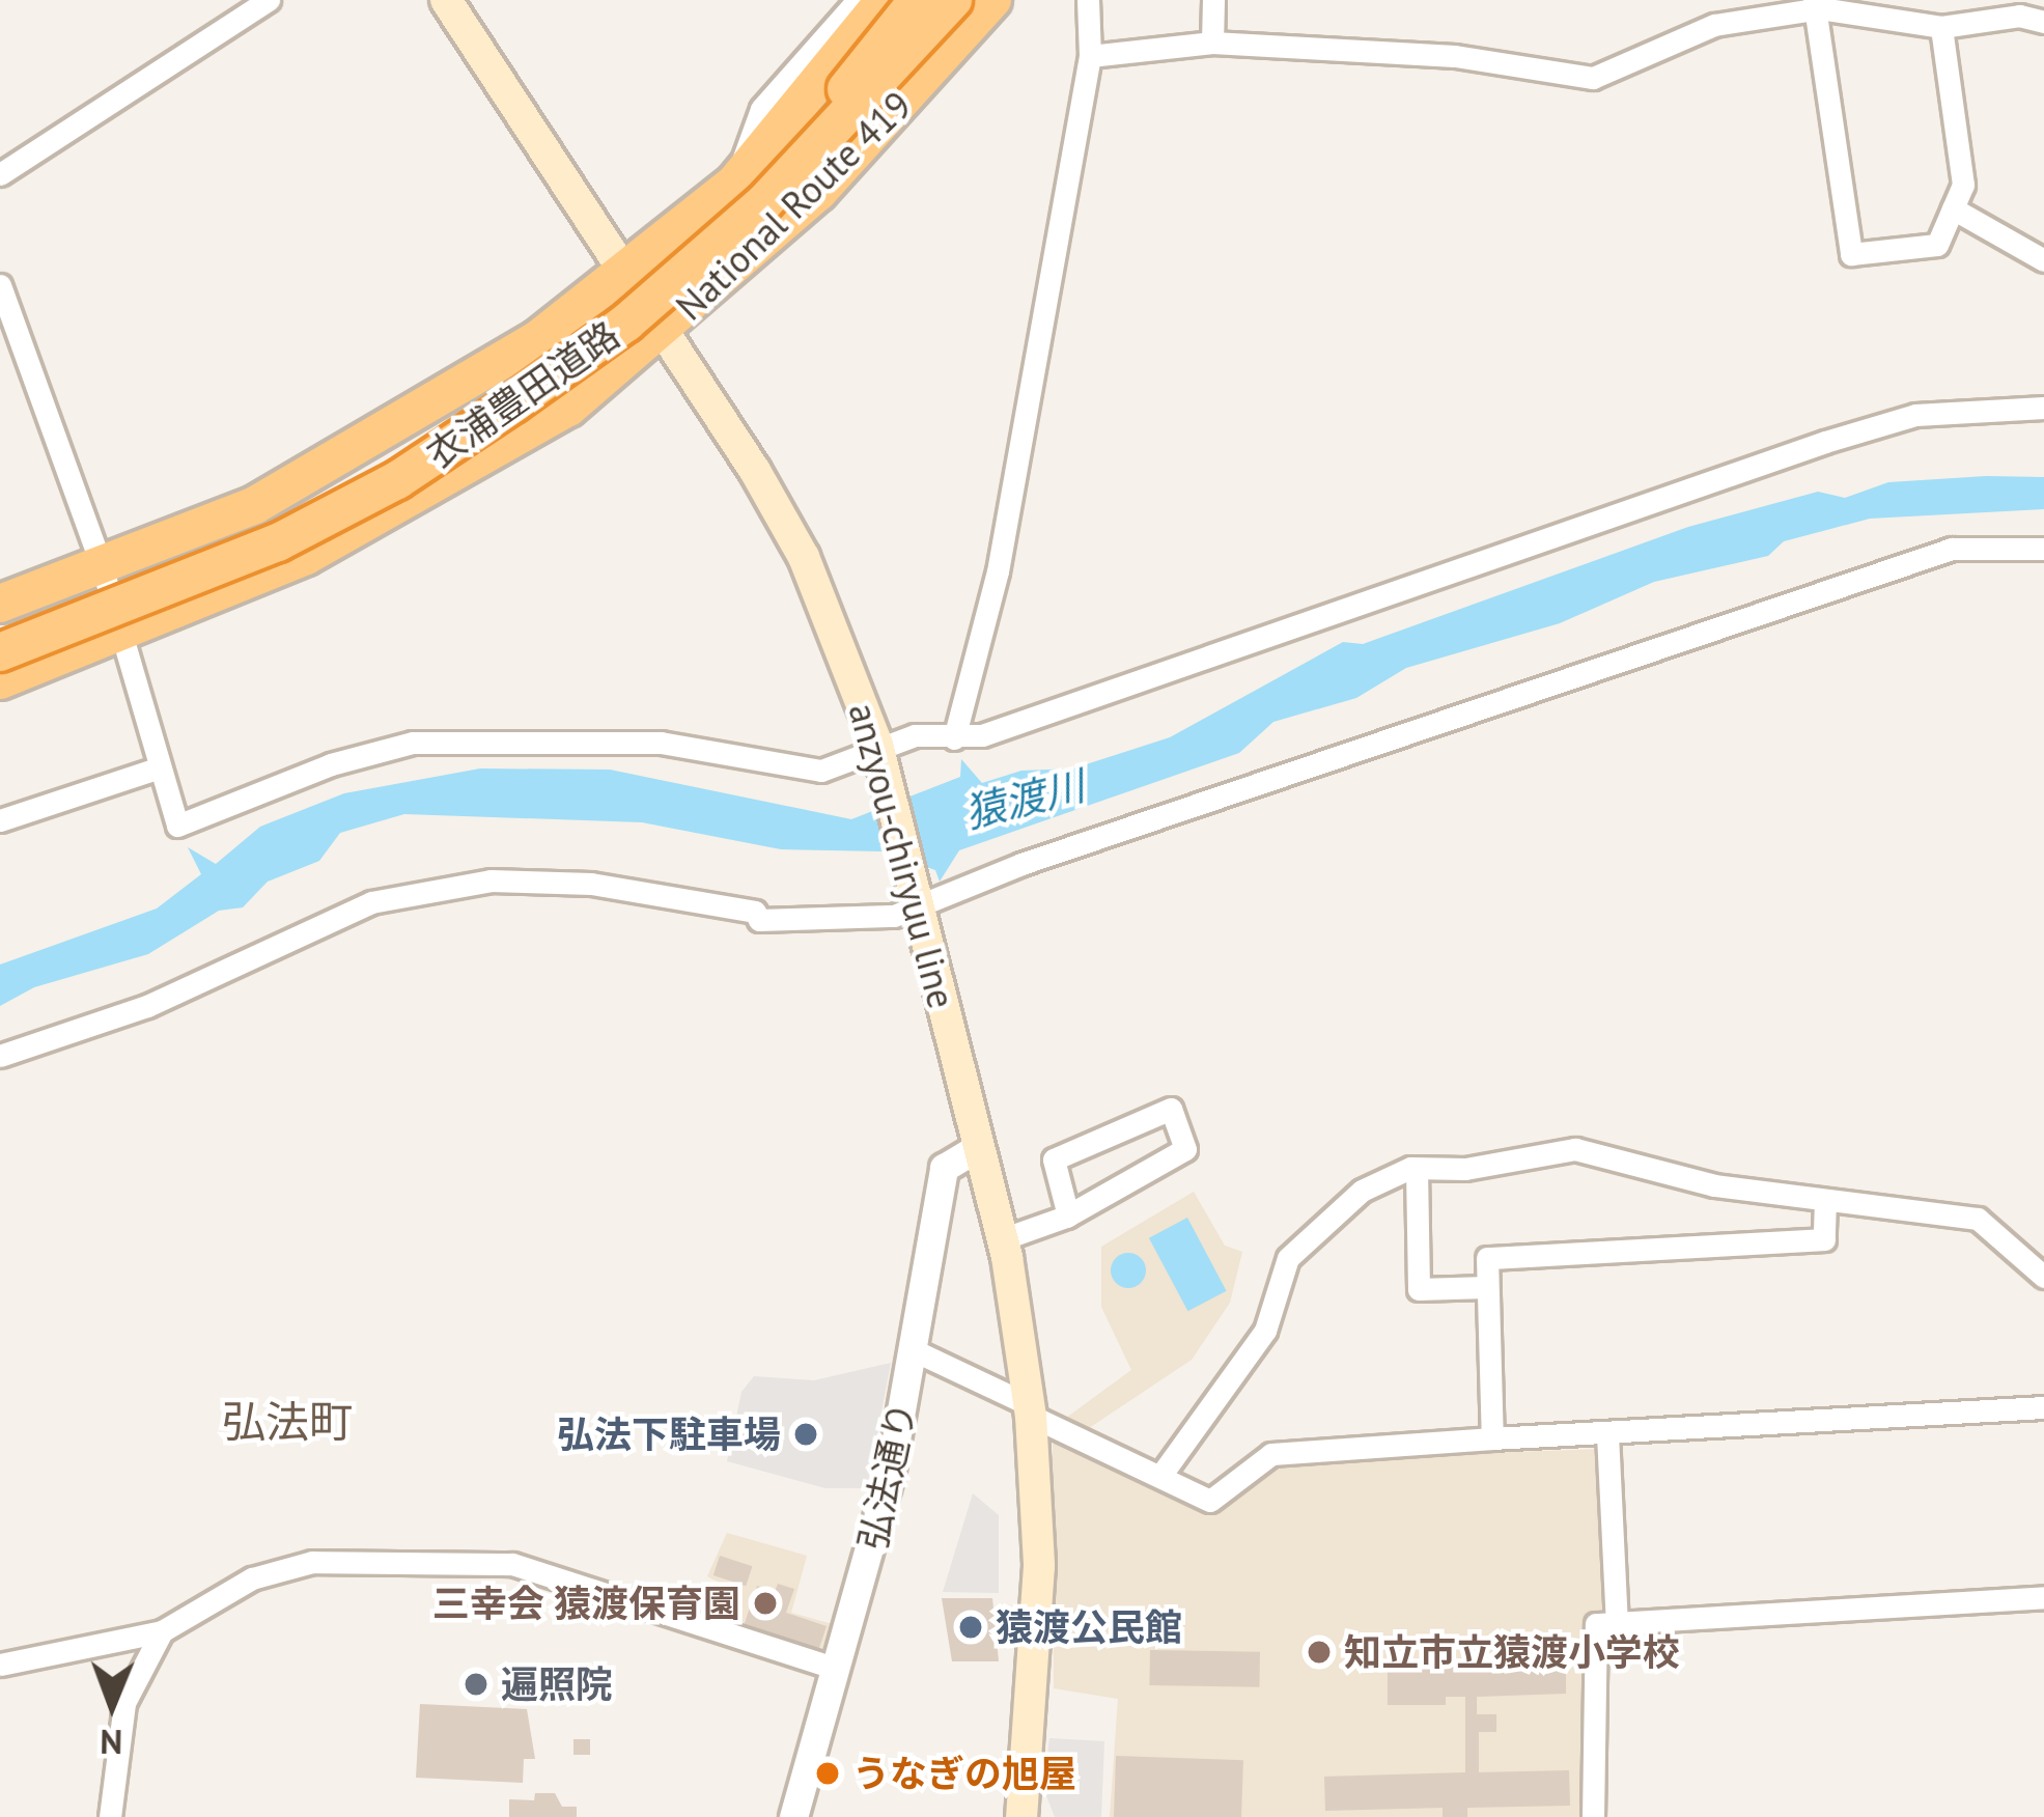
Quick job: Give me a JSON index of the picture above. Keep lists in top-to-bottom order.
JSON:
{
  "streets": {
    "highway": ["National Route 419", "衣浦豊田道路"],
    "main road": ["anzyou-chiryuu line"],
    "street": ["弘法通り"]
  },
  "crossings": [
    ["National Route 419", "anzyou-chiryuu line"],
    ["anzyou-chiryuu line", "弘法通り"]
  ],
  "districts": ["弘法町"],
  "water": ["猿渡川"],
  "places": [
    "弘法下駐車場",
    "三幸会 猿渡保育園",
    "猿渡公民館",
    "知立市立猿渡小学校",
    "遍照院",
    "うなぎの旭屋"
  ],
  "north": "bottom"
}
